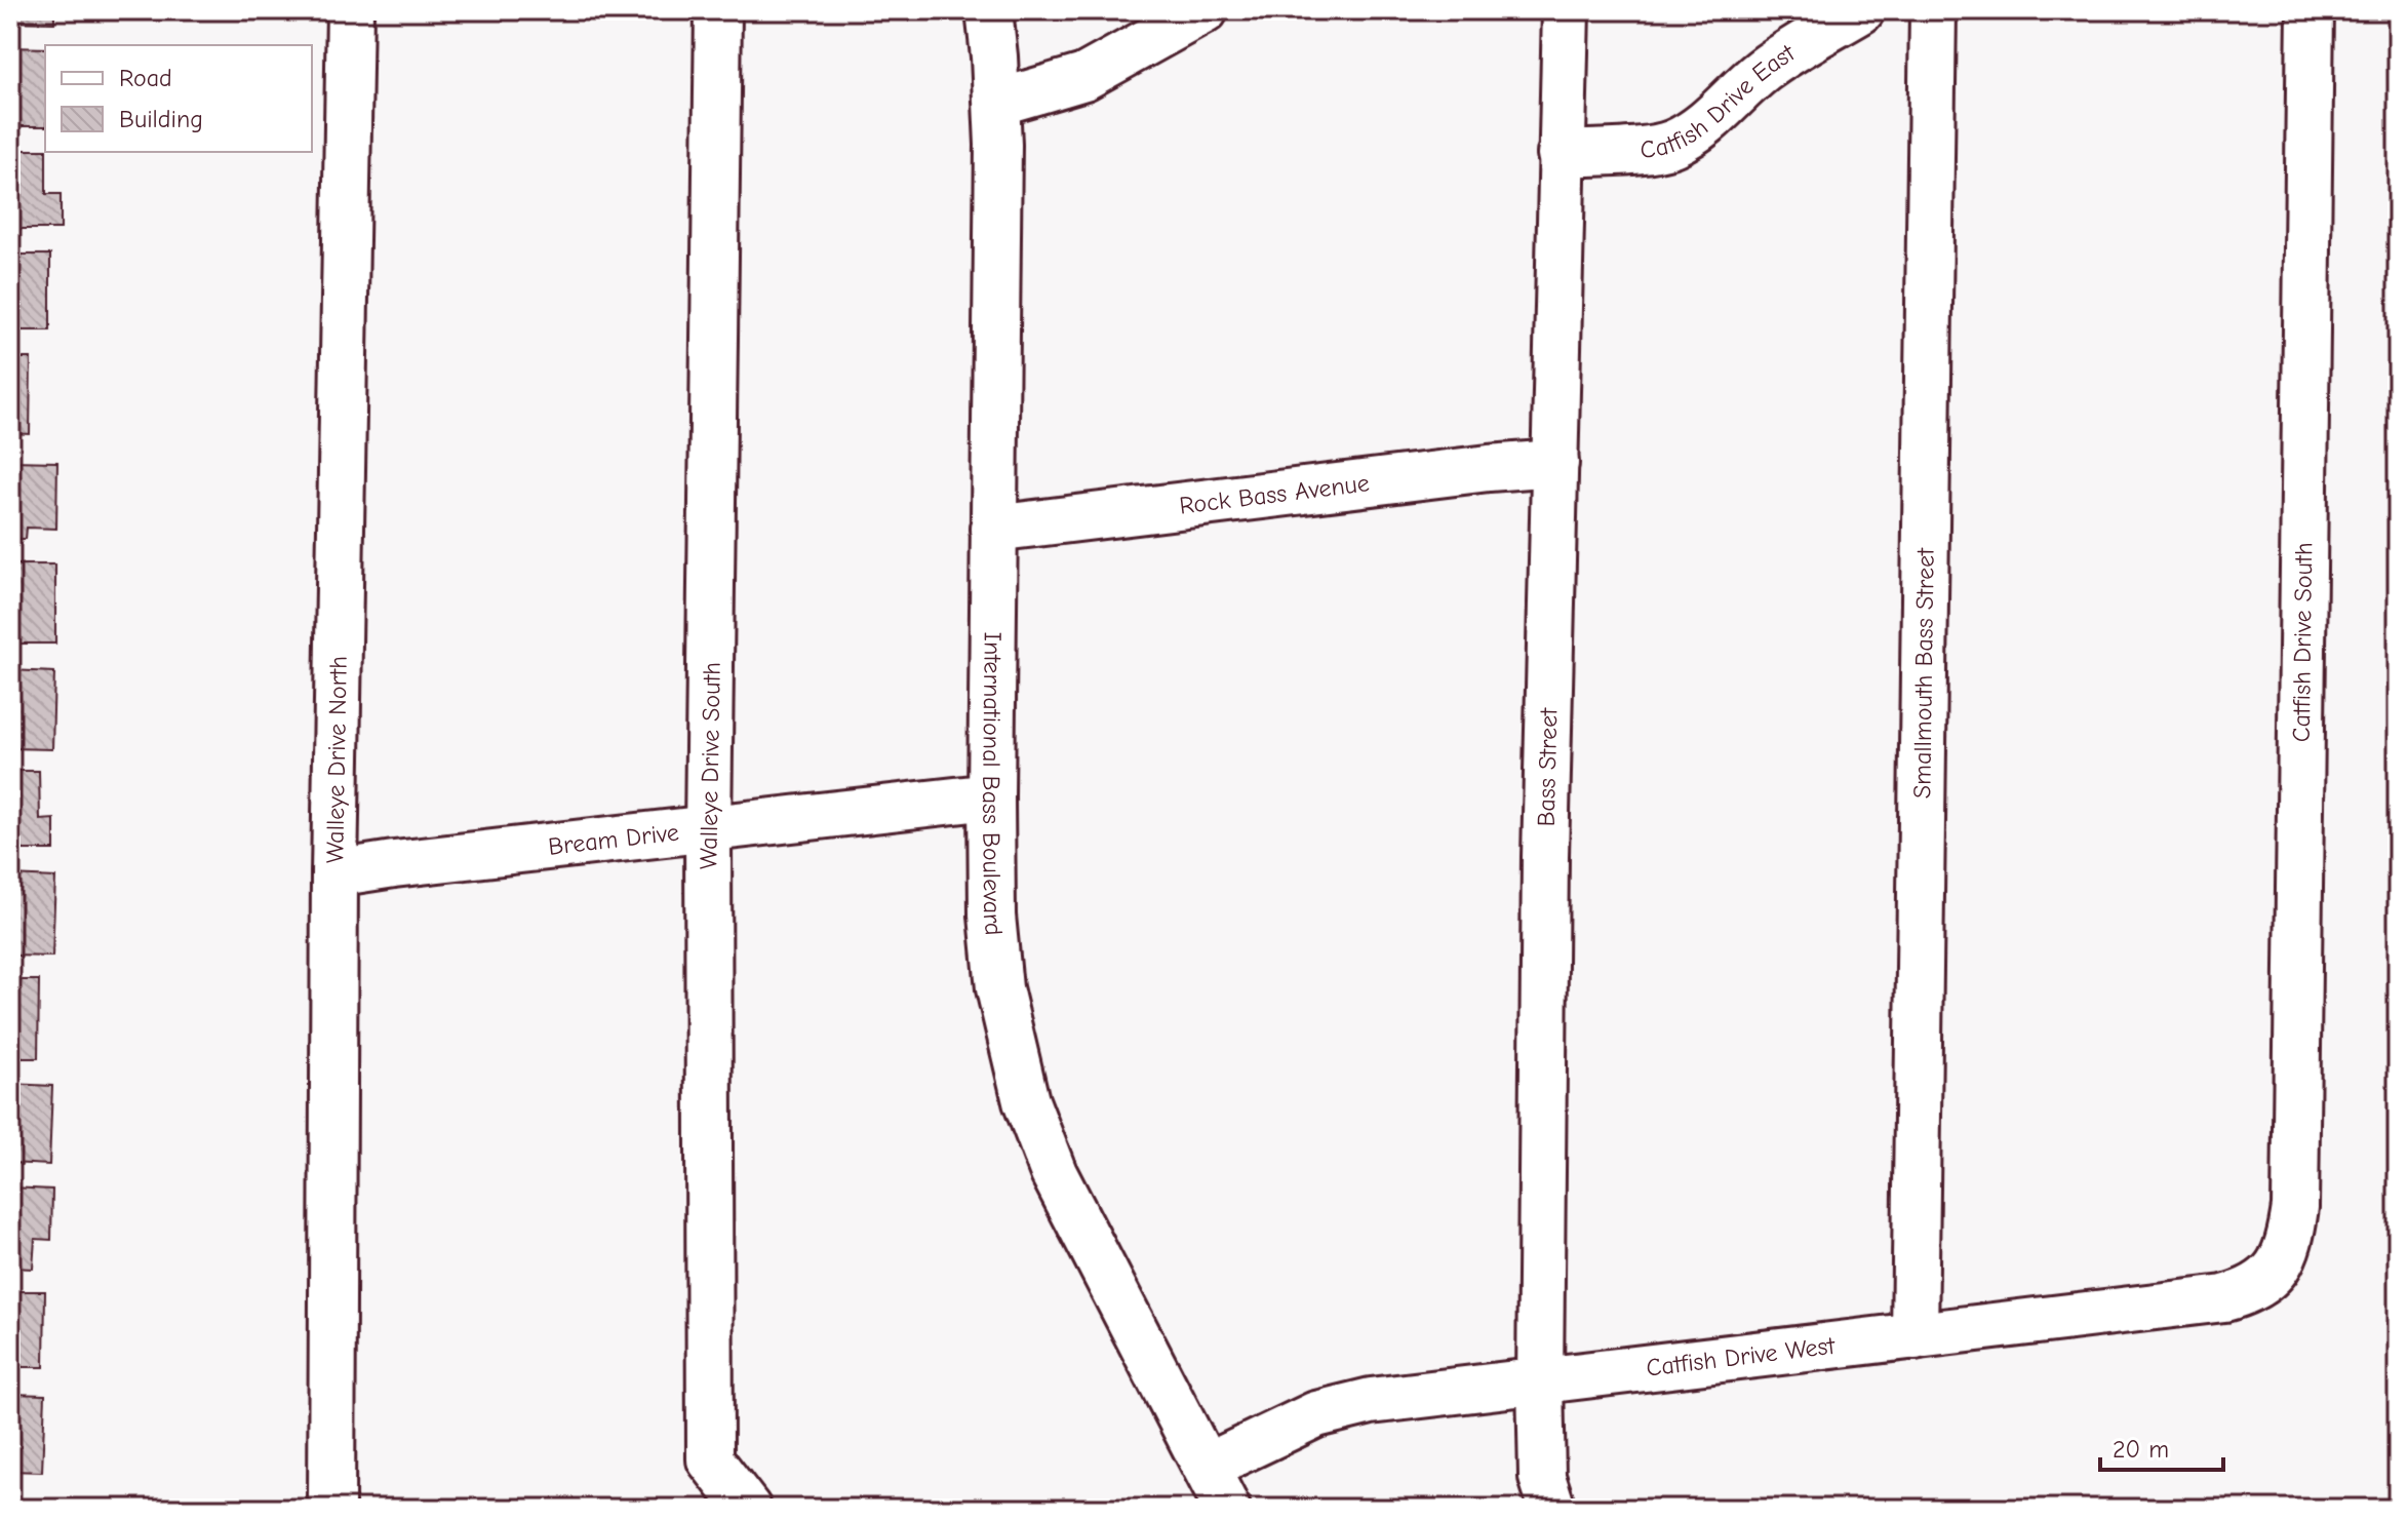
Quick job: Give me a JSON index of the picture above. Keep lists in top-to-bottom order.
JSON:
{
  "streets": {
    "street": [
      "Catfish Drive East",
      "Rock Bass Avenue",
      "Catfish Drive South",
      "Smallmouth Bass Street",
      "Walleye Drive North",
      "Walleye Drive South",
      "Bass Street",
      "International Bass Boulevard",
      "Bream Drive",
      "Catfish Drive West"
    ]
  },
  "crossings": [
    ["Catfish Drive East", "Bass Street"],
    ["Rock Bass Avenue", "Bass Street"],
    ["Rock Bass Avenue", "International Bass Boulevard"],
    ["Catfish Drive South", "Catfish Drive West"],
    ["Smallmouth Bass Street", "Catfish Drive West"],
    ["Walleye Drive North", "Bream Drive"],
    ["Walleye Drive South", "Bream Drive"],
    ["Bass Street", "Catfish Drive West"],
    ["International Bass Boulevard", "Bream Drive"],
    ["International Bass Boulevard", "Catfish Drive West"]
  ],
  "legend": ["Road", "Building"],
  "scale_bar": "20 m"
}
